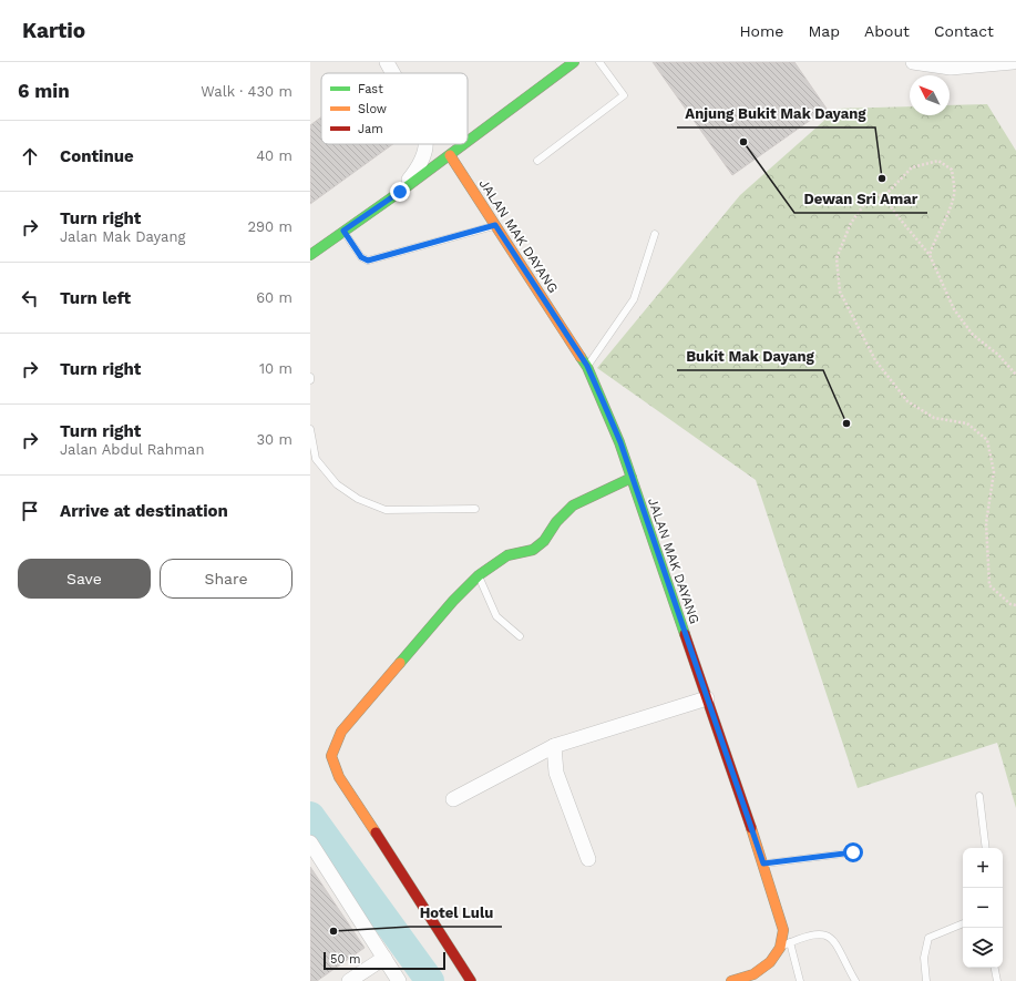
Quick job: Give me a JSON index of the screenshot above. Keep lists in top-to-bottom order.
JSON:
{
  "streets": {
    "street": ["JALAN MAK DAYANG"]
  },
  "places": [
    "Dewan Sri Amar",
    "Anjung Bukit Mak Dayang",
    "Bukit Mak Dayang",
    "Hotel Lulu"
  ],
  "legend": ["Fast", "Slow", "Jam"],
  "scale_bar": "50 m",
  "north": "top left",
  "page": {
    "header": "Kartio",
    "nav": [
      "Home",
      "Map",
      "About",
      "Contact"
    ],
    "heading": ["6 min", "Walk · 430 m"],
    "list": [
      ["Continue", "40 m"],
      ["Turn right", "Jalan Mak Dayang", "290 m"],
      ["Turn left", "60 m"],
      ["Turn right", "10 m"],
      ["Turn right", "Jalan Abdul Rahman", "30 m"],
      "Arrive at destination"
    ],
    "buttons": ["Save", "Share"],
    "map_buttons": ["+", "−"],
    "scale": "50 m"
  }
}
